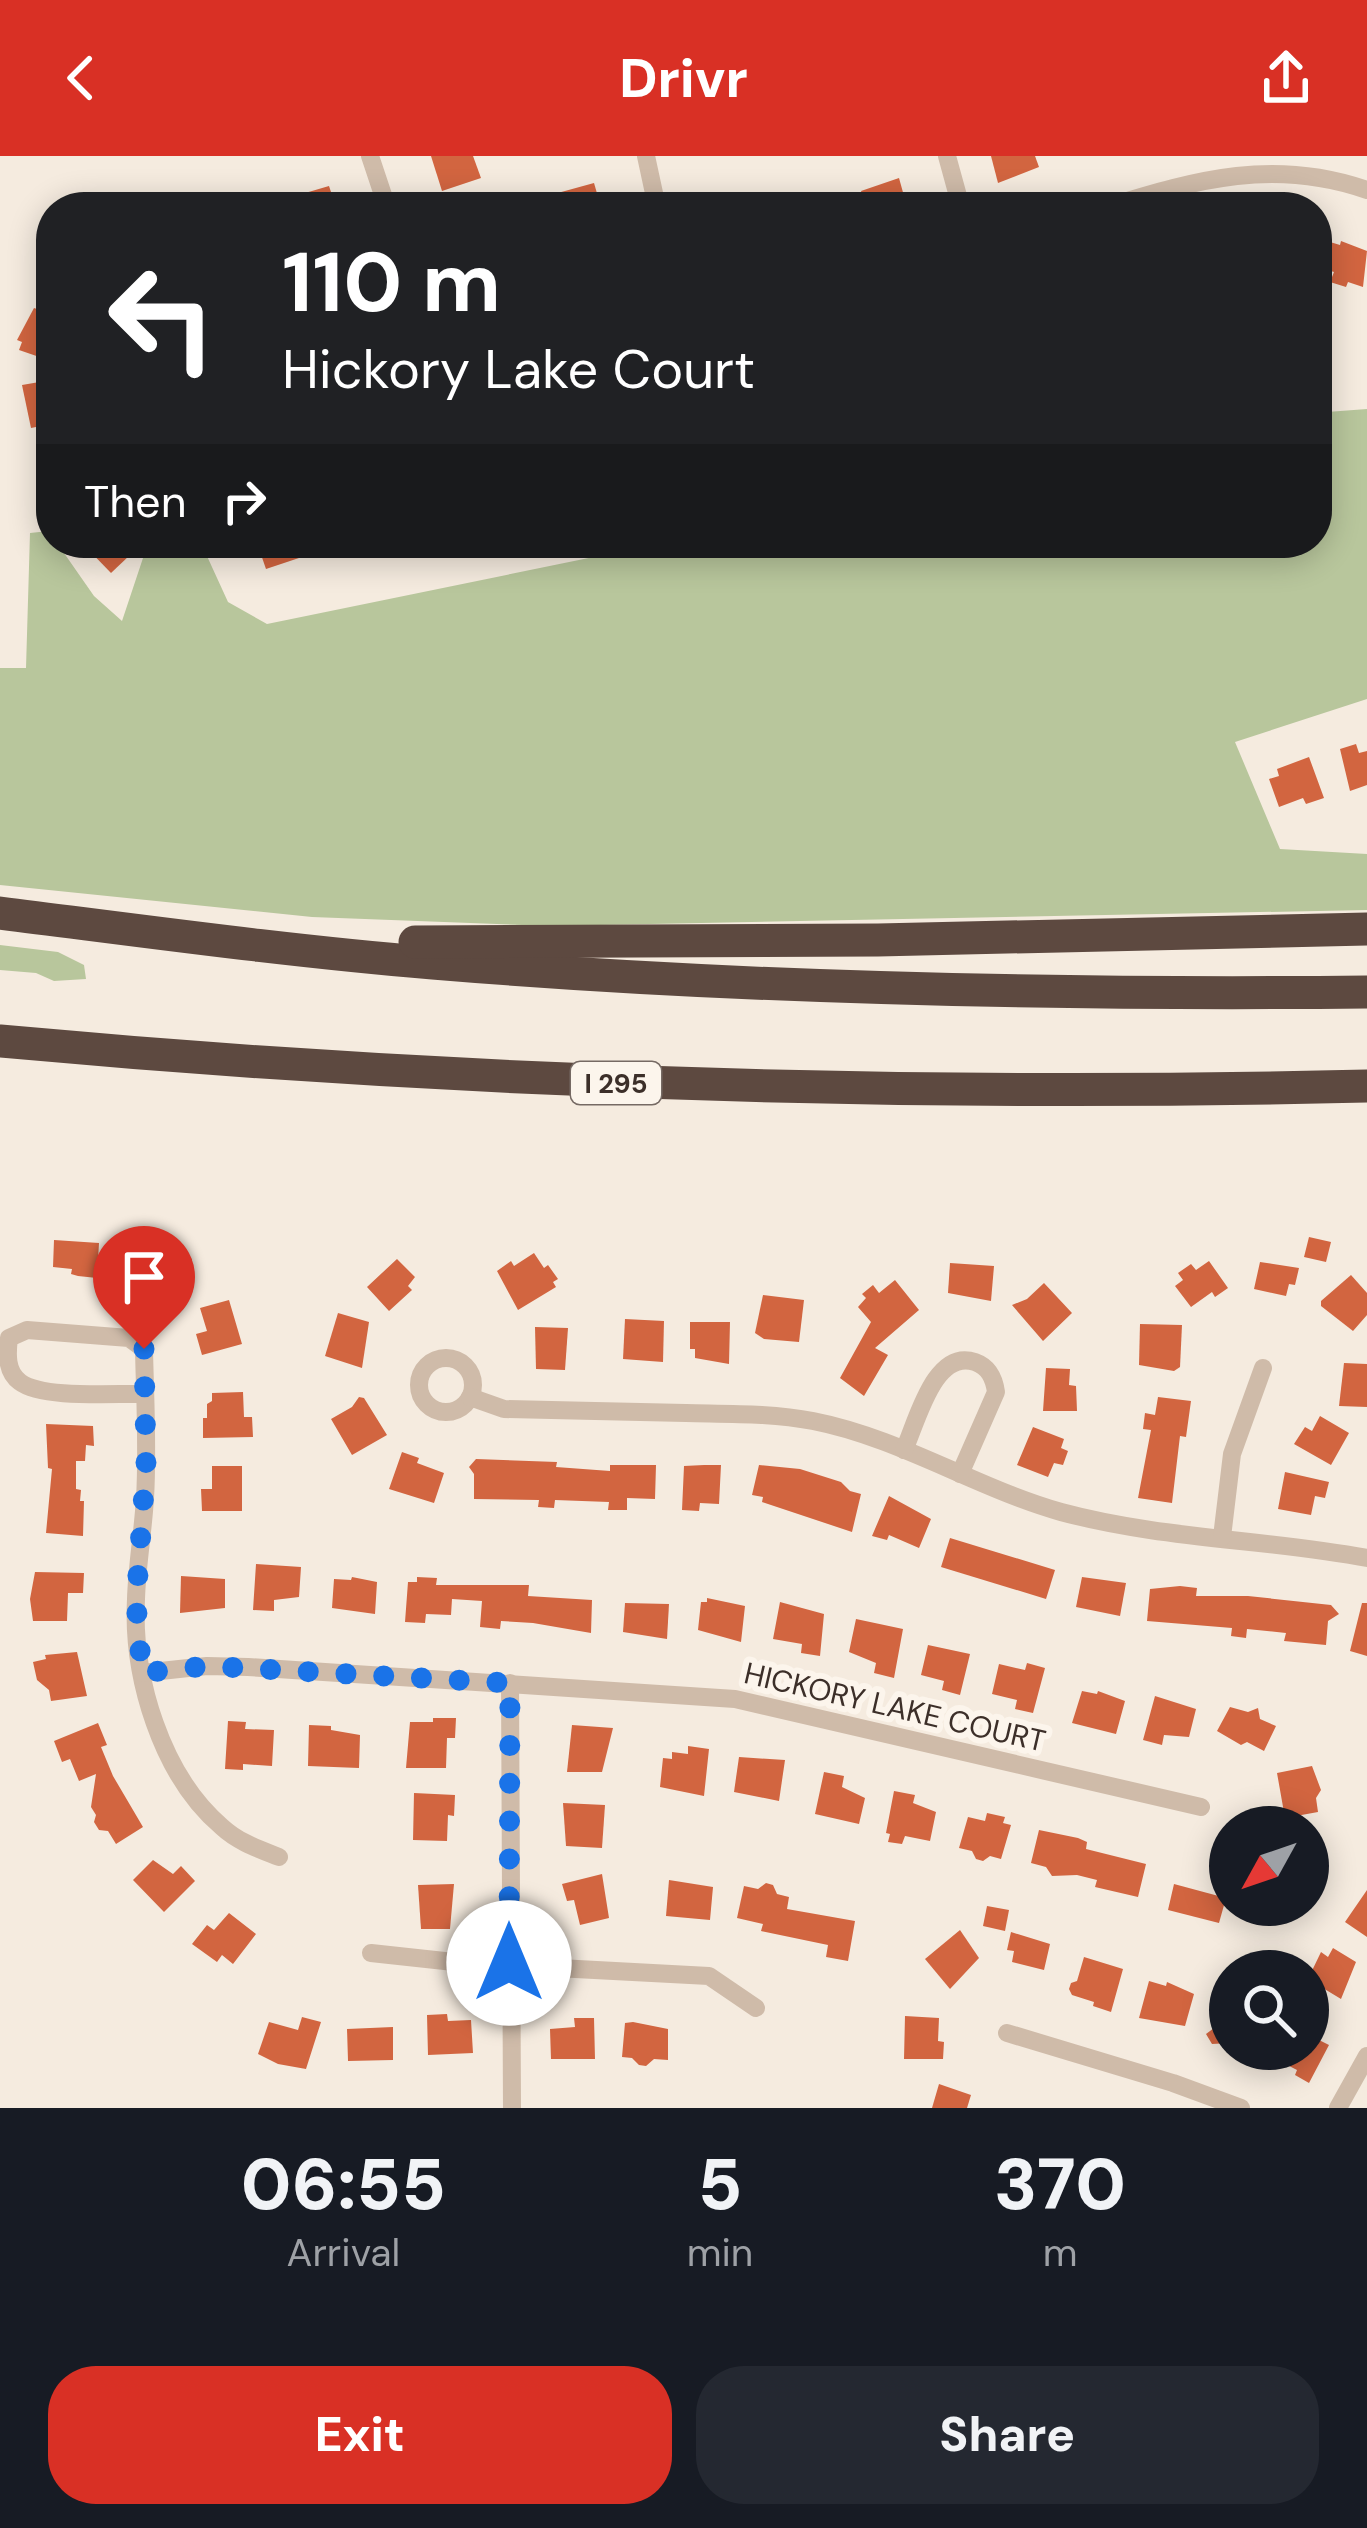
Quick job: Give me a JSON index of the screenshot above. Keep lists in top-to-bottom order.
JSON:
{
  "streets": {
    "highway": ["I 295"],
    "street": ["HICKORY LAKE COURT"]
  },
  "north": "bottom left",
  "page": {
    "header": "Drivr",
    "turn": ["110 m", "Hickory Lake Court"],
    "then": "Then",
    "eta": [
      "06:55",
      "Arrival",
      "5",
      "min",
      "370",
      "m"
    ],
    "buttons": ["Exit", "Share"]
  }
}
